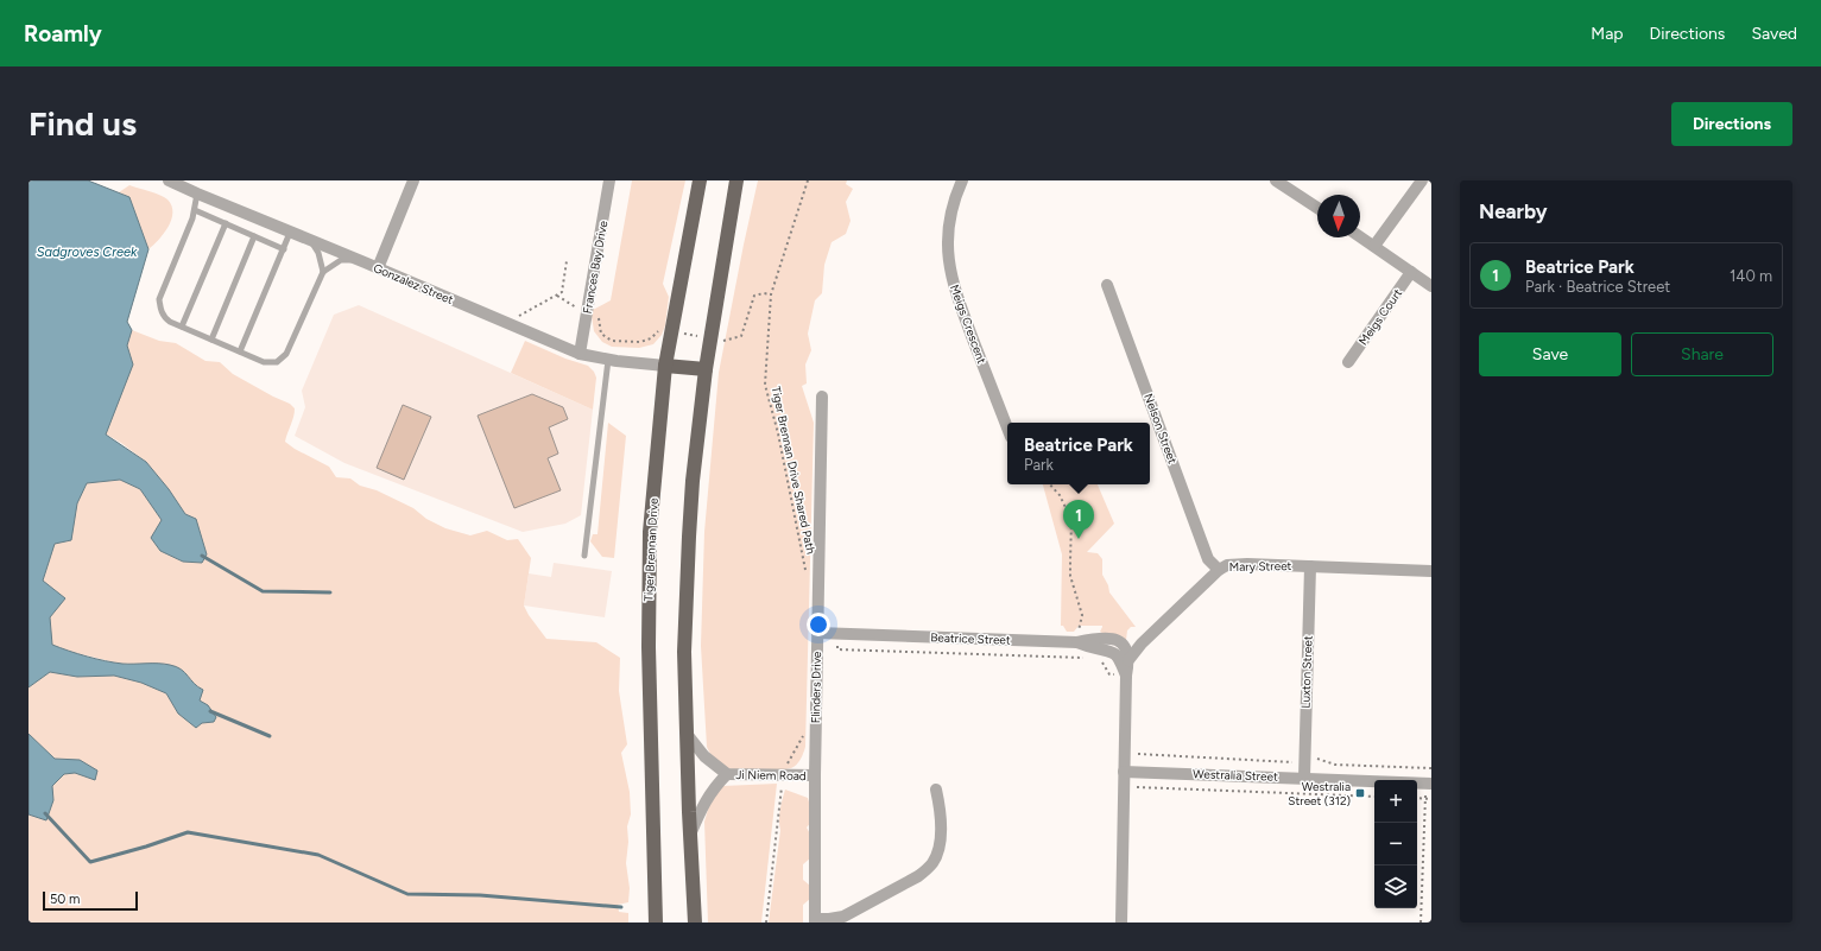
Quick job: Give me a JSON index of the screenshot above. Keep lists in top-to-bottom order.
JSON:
{
  "streets": {
    "main road": ["Tiger Brennan Drive"],
    "street": [
      "Frances Bay Drive",
      "Gonzalez Street",
      "Meigs Court",
      "Meigs Crescent",
      "Nelson Street",
      "Mary Street",
      "Beatrice Street",
      "Luxton Street",
      "Flinders Drive",
      "Ji Niem Road",
      "Westralia Street"
    ],
    "path": ["Tiger Brennan Drive Shared Path"]
  },
  "crossings": [
    ["Frances Bay Drive", "Gonzalez Street"],
    ["Gonzalez Street", "Tiger Brennan Drive"],
    ["Nelson Street", "Mary Street"],
    ["Mary Street", "Beatrice Street"],
    ["Mary Street", "Luxton Street"],
    ["Beatrice Street", "Flinders Drive"],
    ["Luxton Street", "Westralia Street"],
    ["Flinders Drive", "Ji Niem Road"]
  ],
  "water": ["Sadgroves Creek"],
  "places": {
    "transit": ["Westralia Street (312)"]
  },
  "scale_bar": "50 m",
  "north": "bottom",
  "page": {
    "header": "Roamly",
    "nav": ["Map", "Directions", "Saved"],
    "buttons": [
      "Directions",
      ["Save", "Share"]
    ],
    "title": "Find us",
    "heading": "Nearby",
    "list": [
      {
        "mark": "1",
        "name": "Beatrice Park",
        "note": "Park · Beatrice Street",
        "value": "140 m"
      }
    ],
    "popup": ["Beatrice Park", "Park"],
    "pins": "1",
    "map_buttons": ["+", "−"],
    "scale": "50 m"
  }
}
